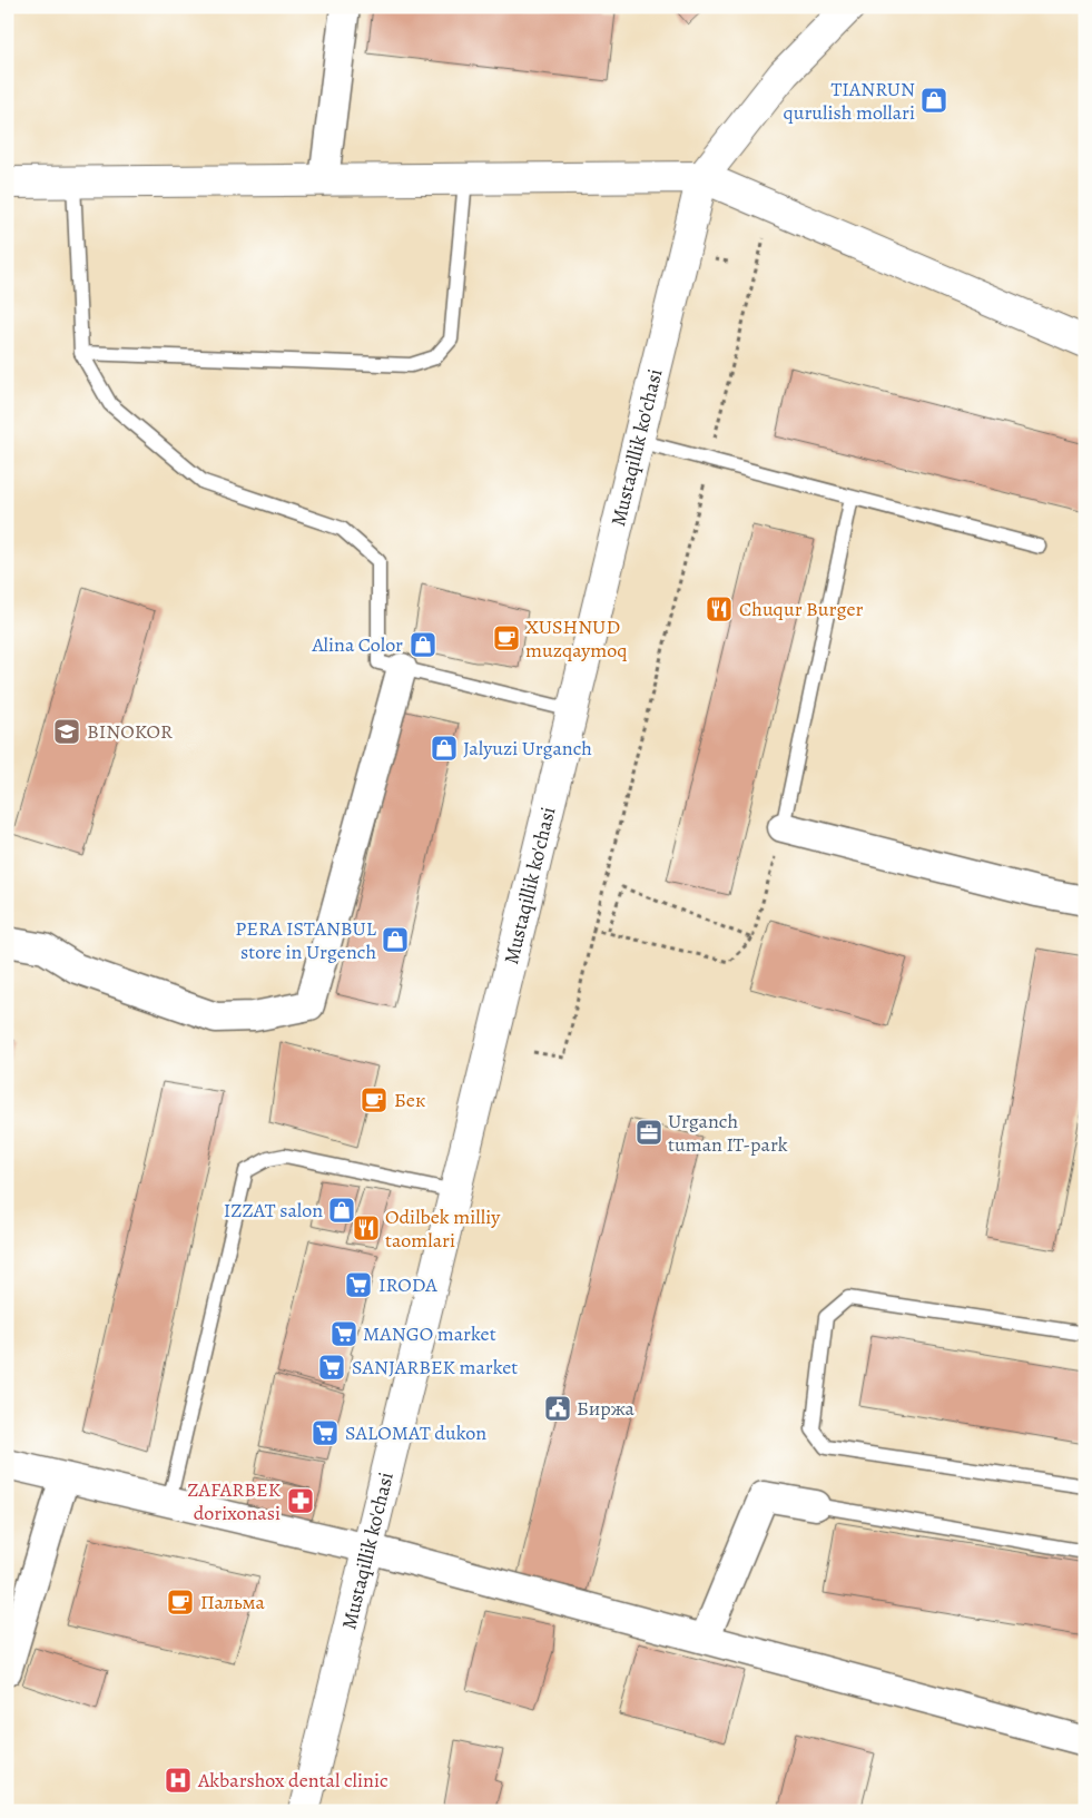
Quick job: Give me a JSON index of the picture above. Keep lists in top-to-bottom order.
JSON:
{
  "streets": {
    "main road": ["Mustaqillik ko'chasi"]
  },
  "places": {
    "shop": [
      "TIANRUN qurulish mollari",
      "Alina Color",
      "Jalyuzi Urganch",
      "PERA ISTANBUL store in Urgench",
      "IZZAT salon"
    ],
    "restaurant": ["Chuqur Burger", "Odilbek milliy taomlari"],
    "cafe": ["XUSHNUD muzqaymoq", "Бек", "Пальма"],
    "school or university": ["BINOKOR"],
    "office": ["Urganch tuman IT-park"],
    "supermarket": [
      "IRODA",
      "MANGO market",
      "SANJARBEK market",
      "SALOMAT dukon"
    ],
    "public building": ["Биржа"],
    "pharmacy": ["ZAFARBEK dorixonasi"],
    "hospital": ["Akbarshox dental clinic"]
  }
}
